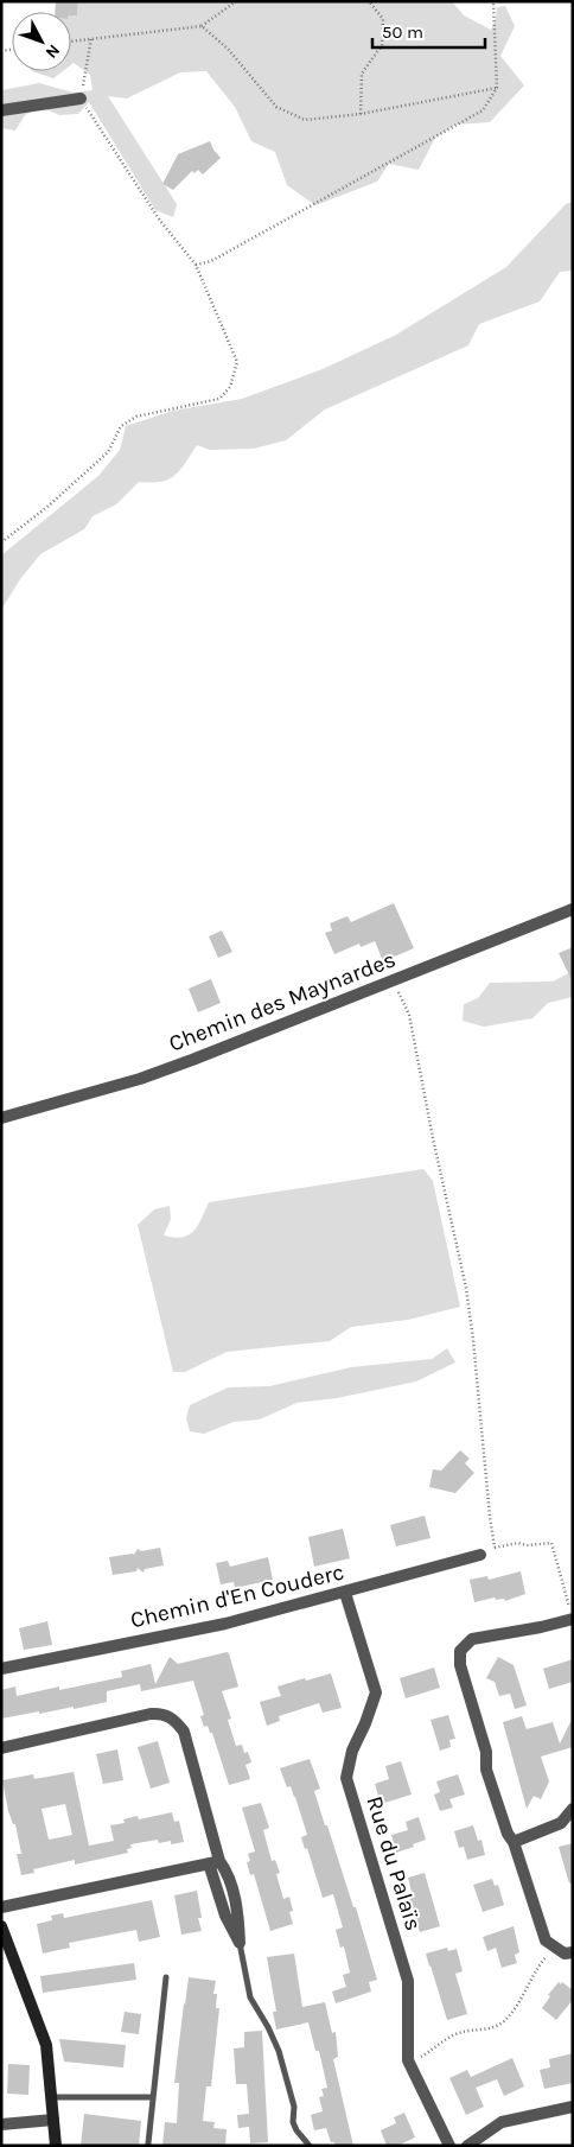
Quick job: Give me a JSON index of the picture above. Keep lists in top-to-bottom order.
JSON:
{
  "streets": {
    "street": ["Chemin des Maynardes", "Chemin d'En Couderc", "Rue du Palaïs"]
  },
  "crossings": [
    ["Chemin d'En Couderc", "Rue du Palaïs"]
  ],
  "scale_bar": "50 m",
  "north": "bottom right"
}
